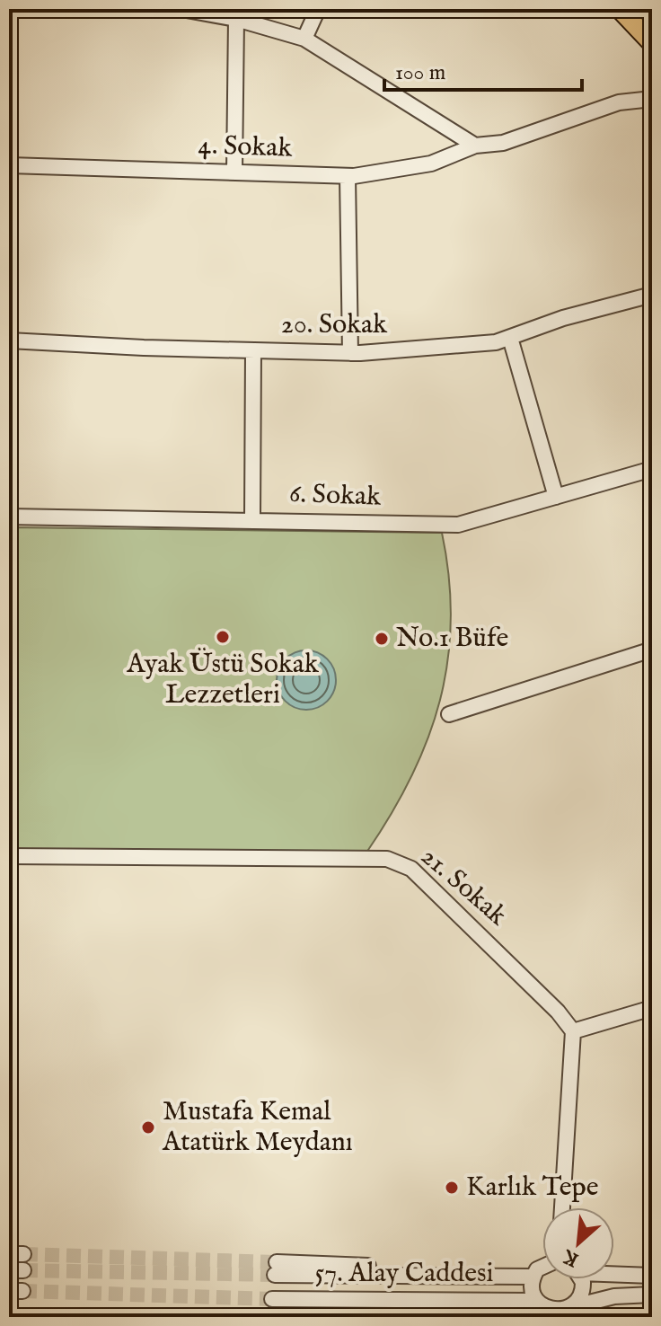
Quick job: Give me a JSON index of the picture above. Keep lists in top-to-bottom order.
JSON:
{
  "streets": {
    "street": [
      "4. Sokak",
      "20. Sokak",
      "6. Sokak",
      "21. Sokak",
      "57. Alay Caddesi"
    ]
  },
  "places": [
    "Ayak Üstü Sokak Lezzetleri",
    "No.1 Büfe",
    "Mustafa Kemal Atatürk Meydanı",
    "Karlık Tepe"
  ],
  "scale_bar": "100 m",
  "north": "bottom left"
}
